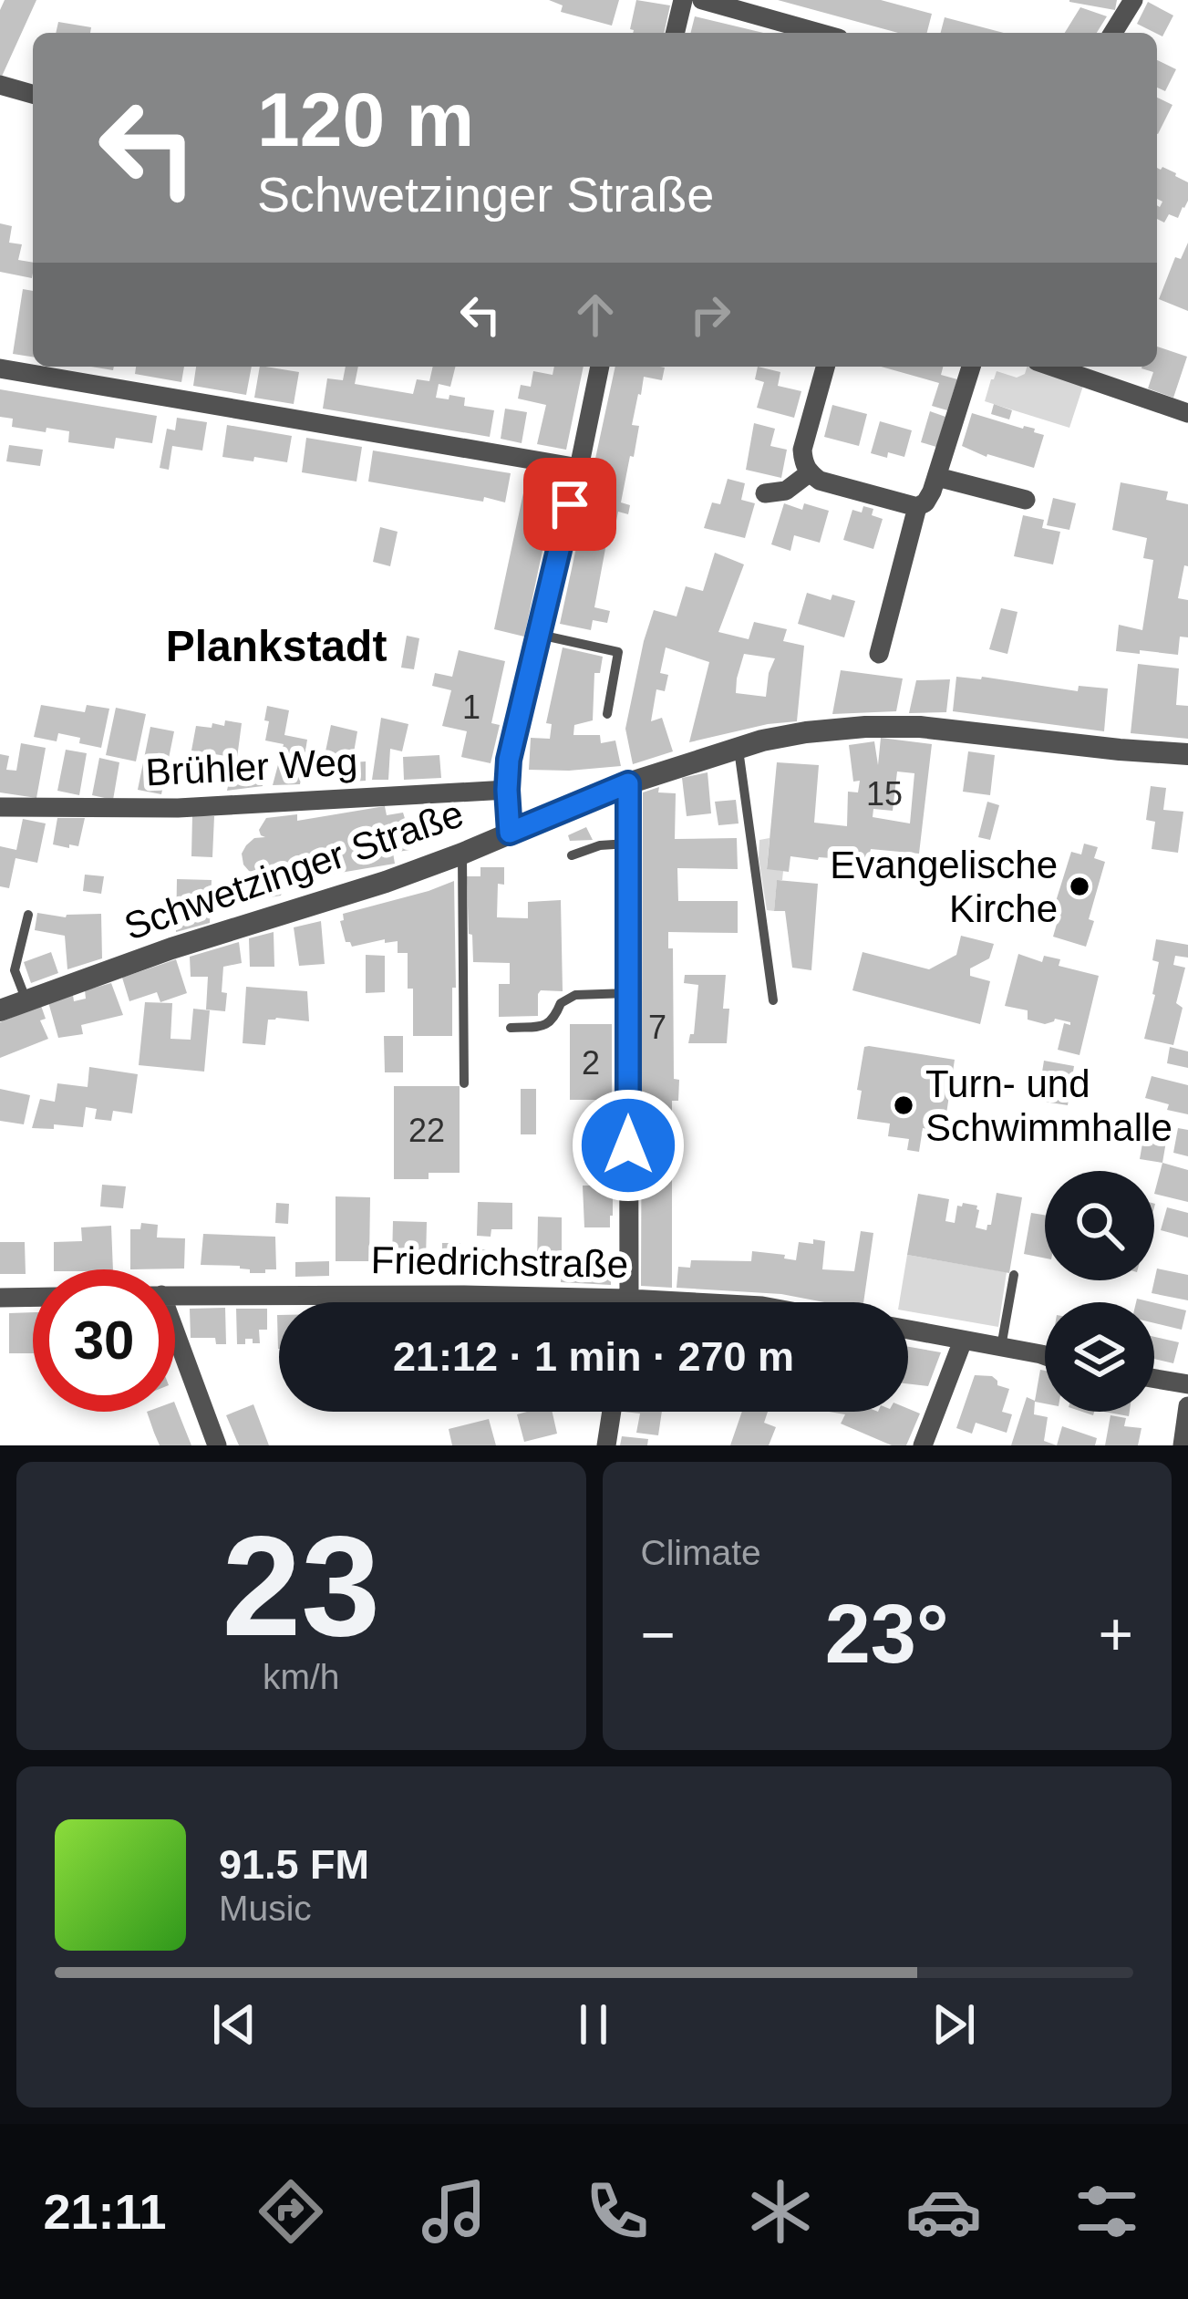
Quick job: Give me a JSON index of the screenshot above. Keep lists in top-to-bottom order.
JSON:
{
  "streets": {
    "street": ["Brühler Weg", "Schwetzinger Straße", "Friedrichstraße"]
  },
  "districts": ["Plankstadt"],
  "places": ["Evangelische Kirche", "Turn- und Schwimmhalle"],
  "house_numbers": [
    "1",
    "15",
    "7",
    "2",
    "22"
  ],
  "page": {
    "turn": ["120 m", "Schwetzinger Straße"],
    "limit": "30",
    "trip": "21:12 · 1 min · 270 m",
    "tile": [
      ["23", "km/h"],
      "Climate"
    ],
    "heat": ["−", "23°", "+"],
    "song": ["91.5 FM", "Music"],
    "tabs": "21:11"
  }
}
